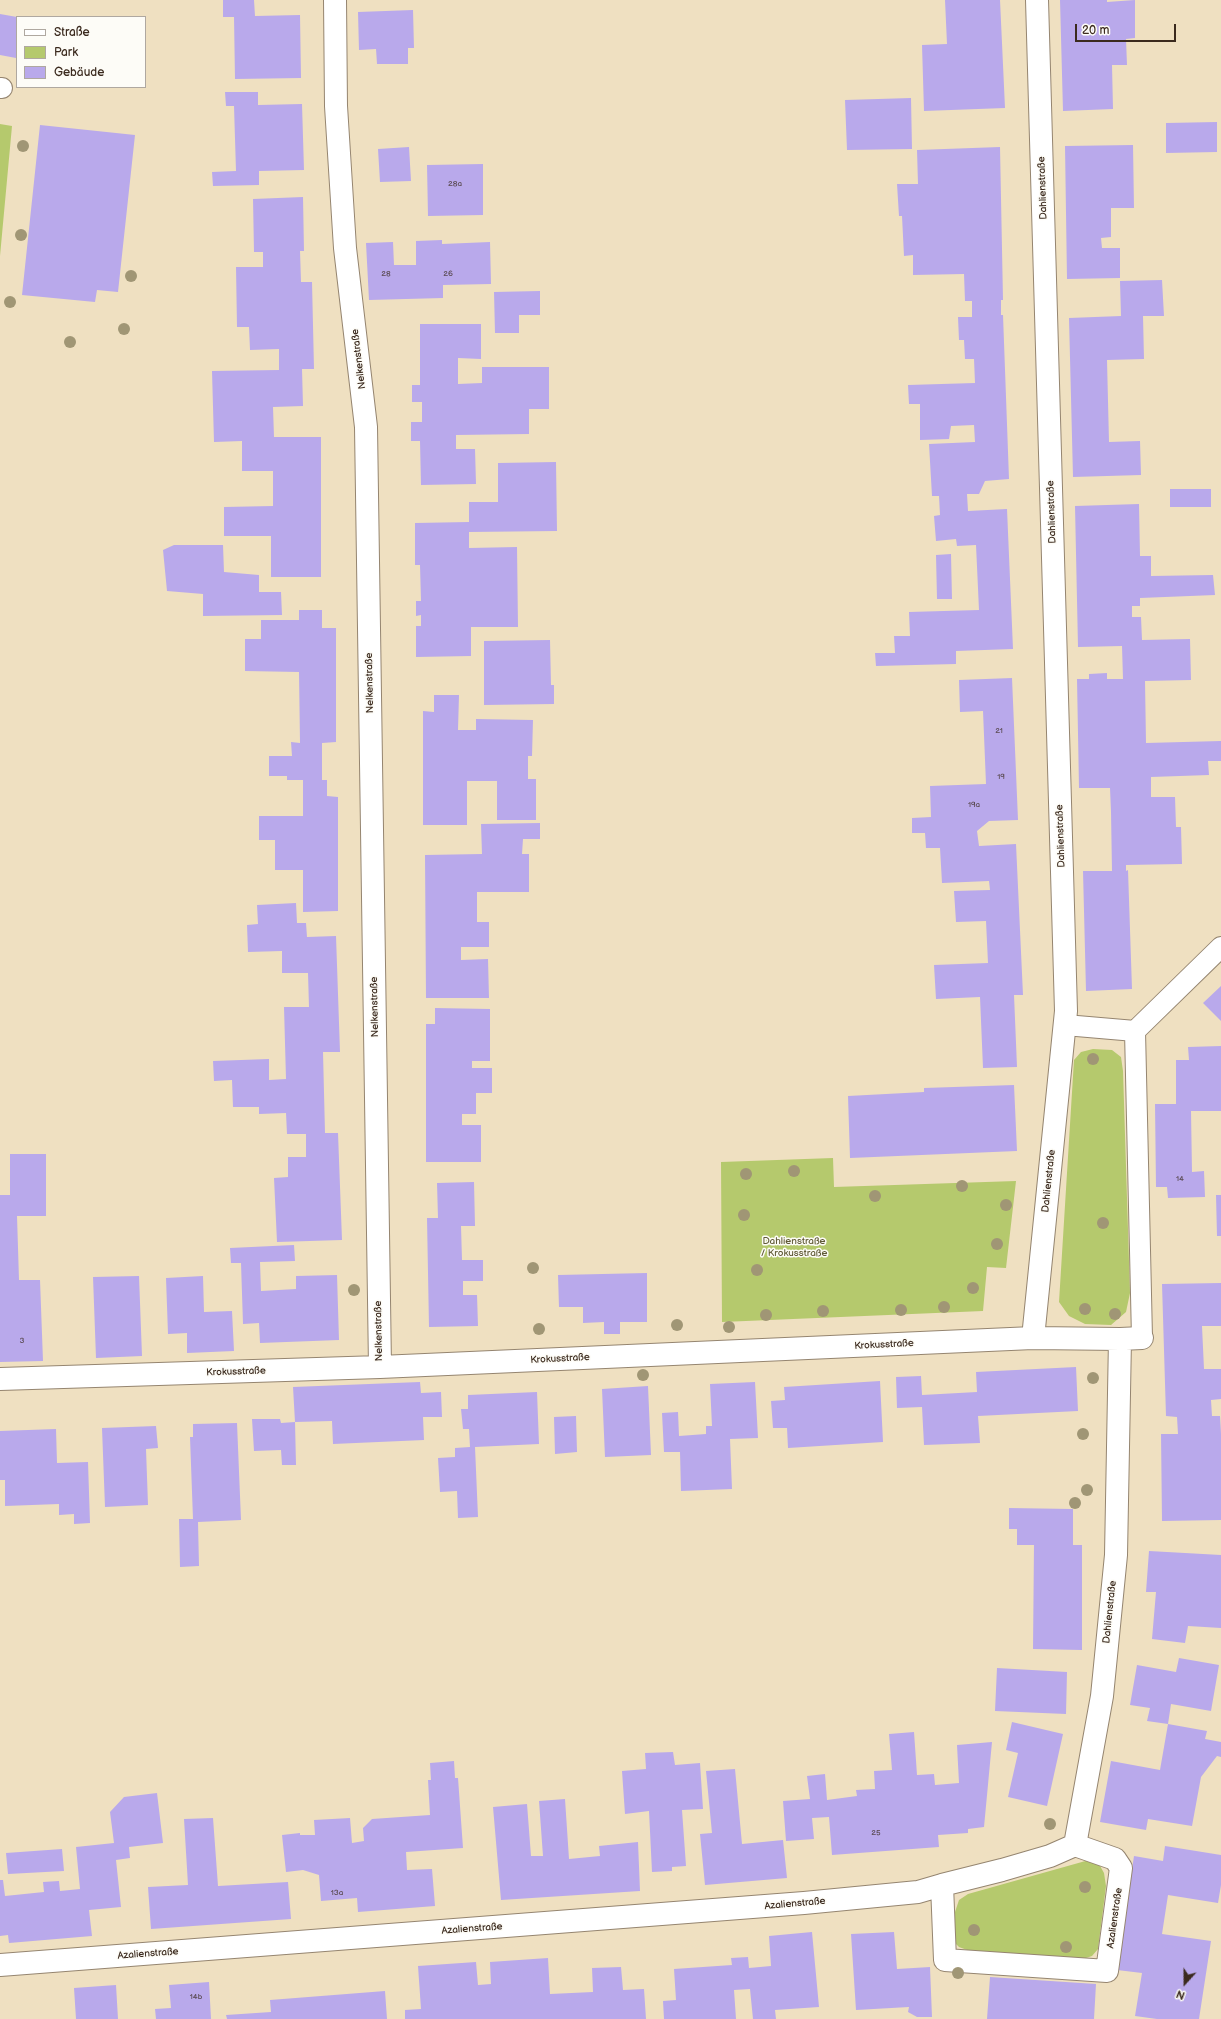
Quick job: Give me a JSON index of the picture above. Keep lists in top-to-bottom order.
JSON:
{
  "streets": {
    "street": [
      "Dahlienstraße",
      "Nelkenstraße",
      "Krokusstraße",
      "Azalienstraße"
    ]
  },
  "crossings": [
    ["Dahlienstraße", "Krokusstraße"],
    ["Dahlienstraße", "Azalienstraße"],
    ["Nelkenstraße", "Krokusstraße"]
  ],
  "parks": ["Dahlienstraße / Krokusstraße"],
  "house_numbers": [
    "28a",
    "28",
    "26",
    "21",
    "19",
    "19a",
    "14",
    "3",
    "25",
    "13a",
    "14b"
  ],
  "legend": ["Straße", "Park", "Gebäude"],
  "scale_bar": "20 m",
  "north": "bottom"
}
